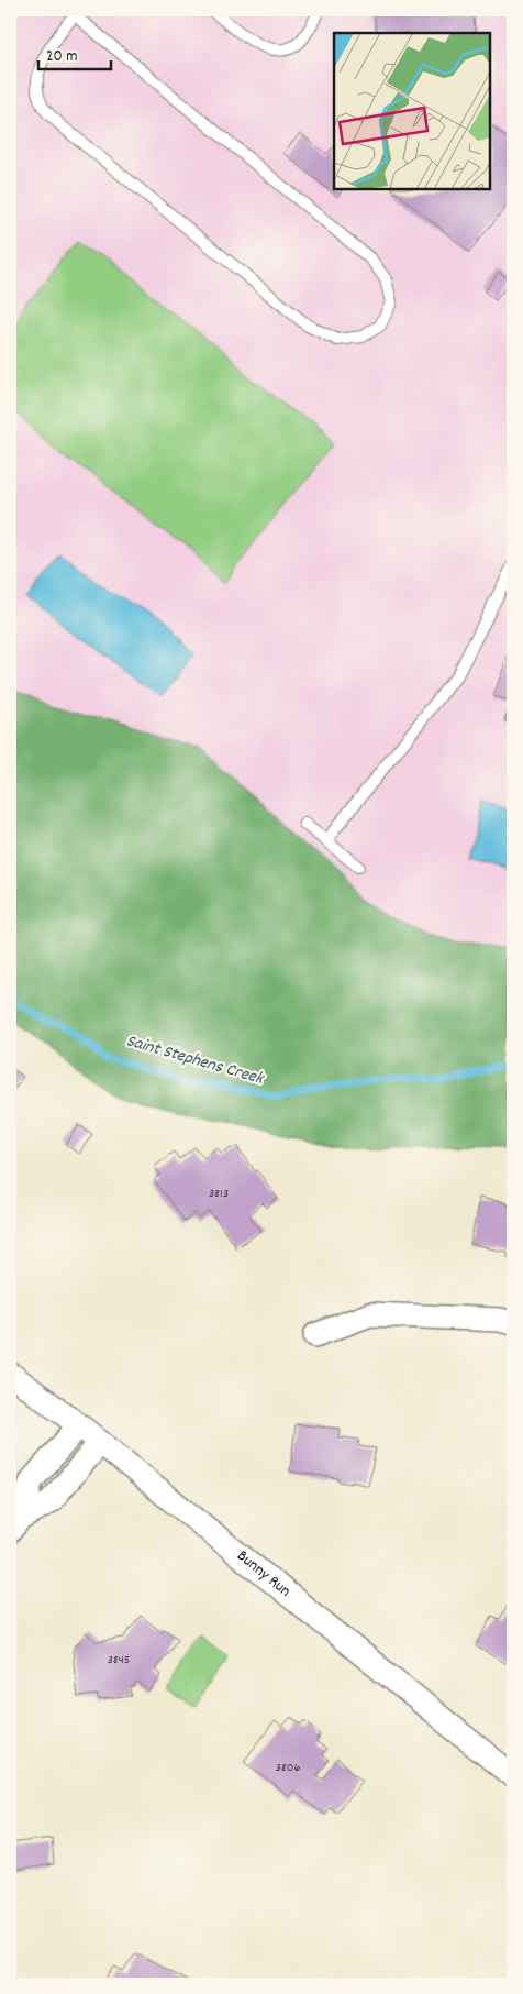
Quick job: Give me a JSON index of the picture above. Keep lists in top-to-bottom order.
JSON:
{
  "streets": {
    "street": ["Bunny Run"]
  },
  "water": ["Saint Stephens Creek"],
  "house_numbers": ["3813", "3845", "3806"],
  "scale_bar": "20 m"
}
